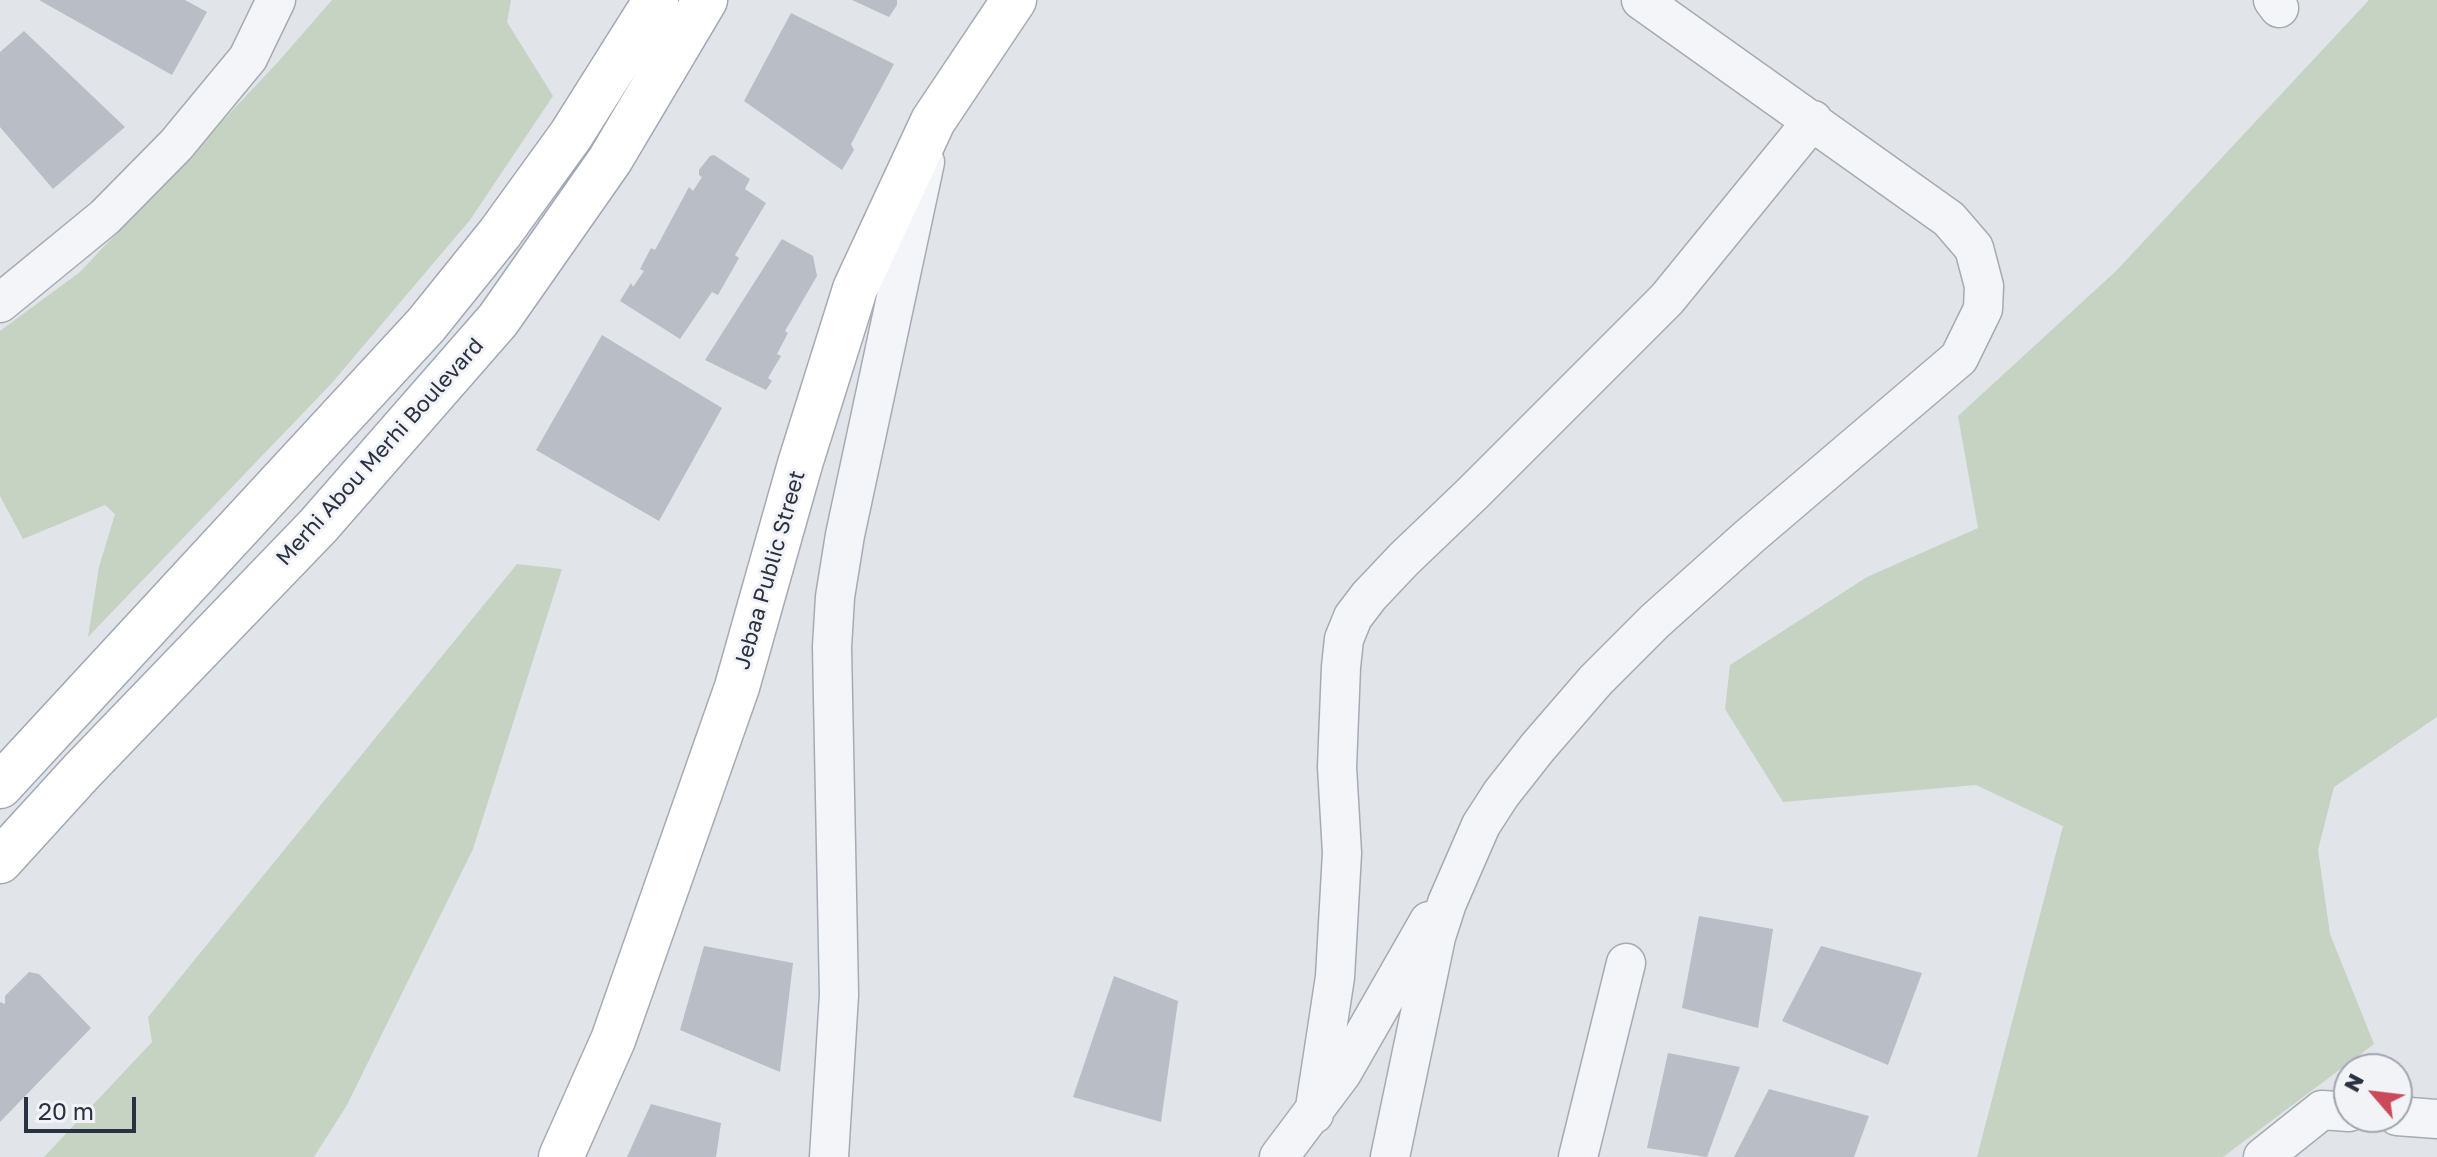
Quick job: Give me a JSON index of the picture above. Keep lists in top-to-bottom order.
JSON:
{
  "streets": {
    "main road": ["Merhi Abou Merhi Boulevard", "Jebaa Public Street"]
  },
  "scale_bar": "20 m",
  "north": "top left"
}
